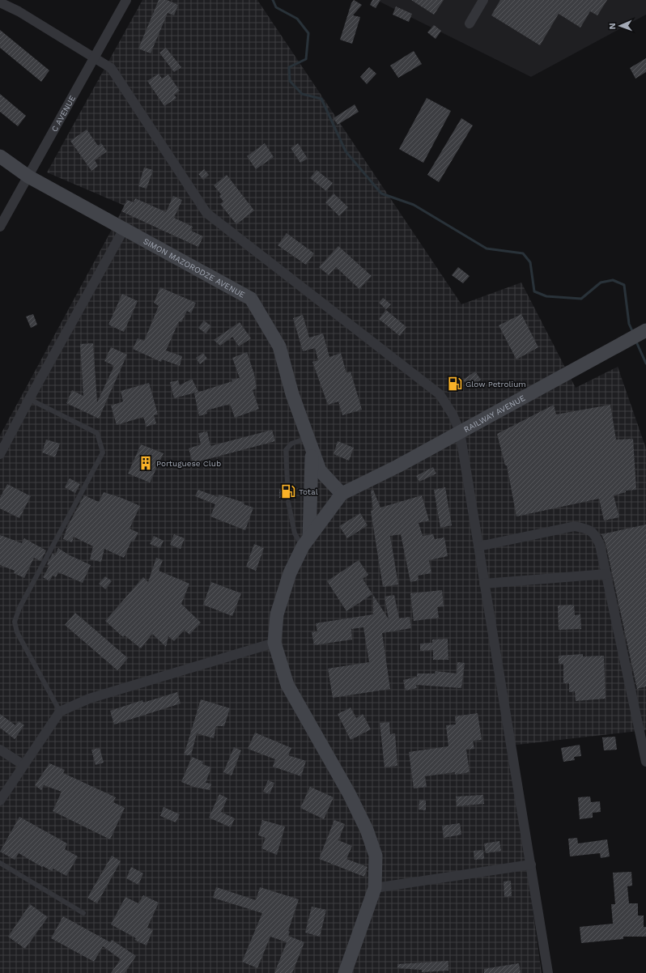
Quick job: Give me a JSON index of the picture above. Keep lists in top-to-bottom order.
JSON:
{
  "streets": {
    "main road": ["SIMON MAZORODZE AVENUE", "RAILWAY AVENUE"],
    "street": ["C AVENUE"]
  },
  "crossings": [
    ["C AVENUE", "SIMON MAZORODZE AVENUE"],
    ["SIMON MAZORODZE AVENUE", "RAILWAY AVENUE"]
  ],
  "places": {
    "fuel station": ["Glow Petrolium", "Total"],
    "building": ["Portuguese Club"]
  },
  "north": "left"
}
